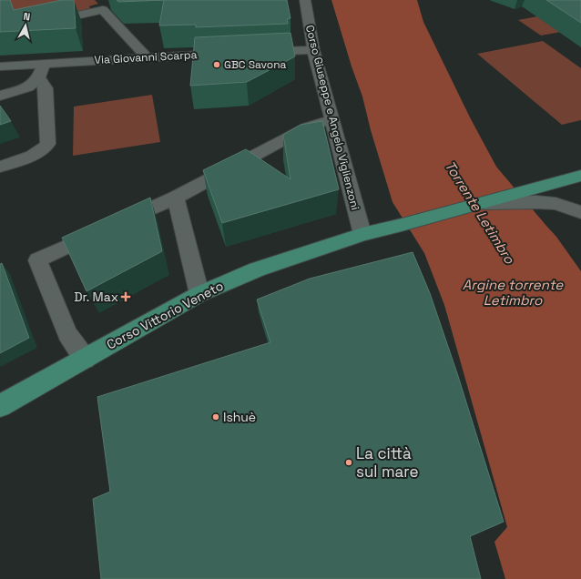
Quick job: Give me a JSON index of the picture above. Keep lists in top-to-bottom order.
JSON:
{
  "streets": {
    "main road": ["Corso Vittorio Veneto"],
    "street": ["Via Giovanni Scarpa", "Corso Giuseppe e Angelo Viglienzoni"]
  },
  "crossings": [
    ["Corso Giuseppe e Angelo Viglienzoni", "Corso Vittorio Veneto"]
  ],
  "water": ["Torrente Letimbro", "Argine torrente Letimbro"],
  "places": {
    "other": ["GBC Savona", "Ishuè", "La città sul mare"],
    "health": ["Dr. Max"]
  },
  "north": "top"
}
